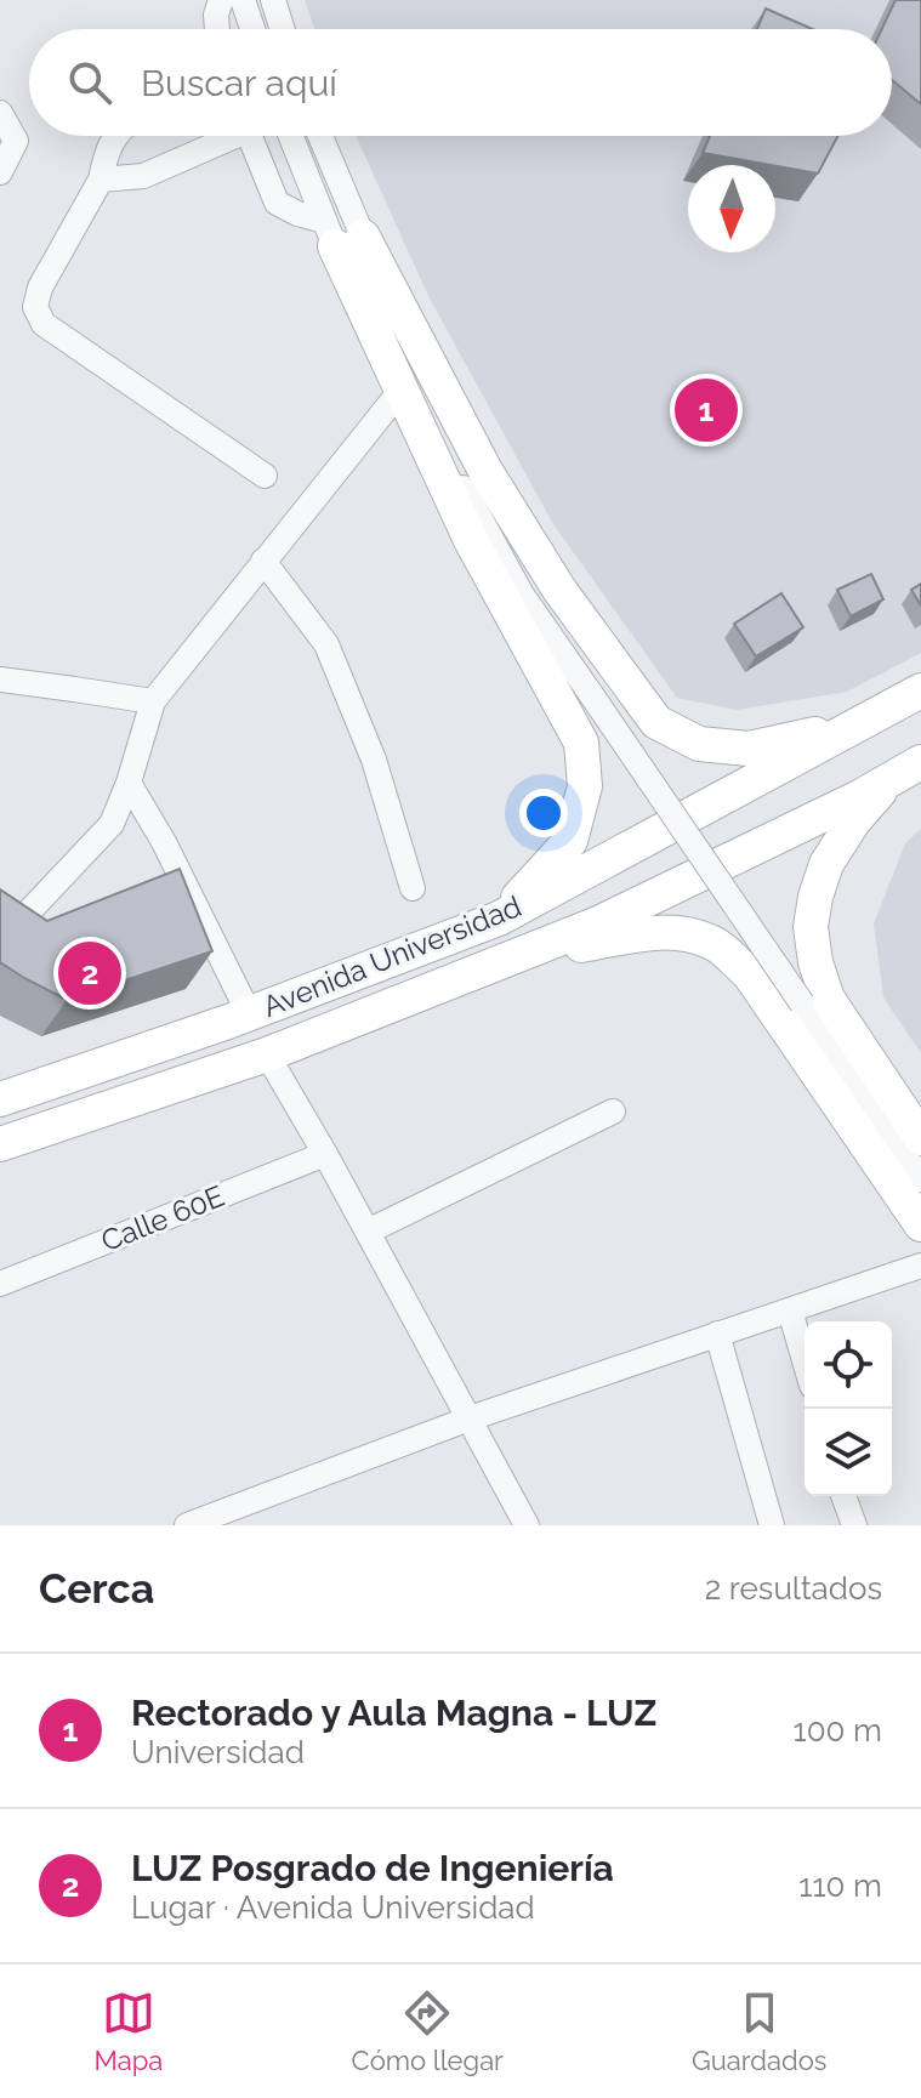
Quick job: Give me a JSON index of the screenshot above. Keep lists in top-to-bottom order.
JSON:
{
  "streets": {
    "street": ["Avenida Universidad", "Calle 60E"]
  },
  "north": "bottom",
  "page": {
    "search": "Buscar aquí",
    "pins": ["1", "2"],
    "heading": ["Cerca", "2 resultados"],
    "list": [
      {
        "mark": "1",
        "name": "Rectorado y Aula Magna - LUZ",
        "note": "Universidad",
        "value": "100 m"
      },
      {
        "mark": "2",
        "name": "LUZ Posgrado de Ingeniería",
        "note": "Lugar · Avenida Universidad",
        "value": "110 m"
      }
    ],
    "nav": ["Mapa", "Cómo llegar", "Guardados"]
  }
}
